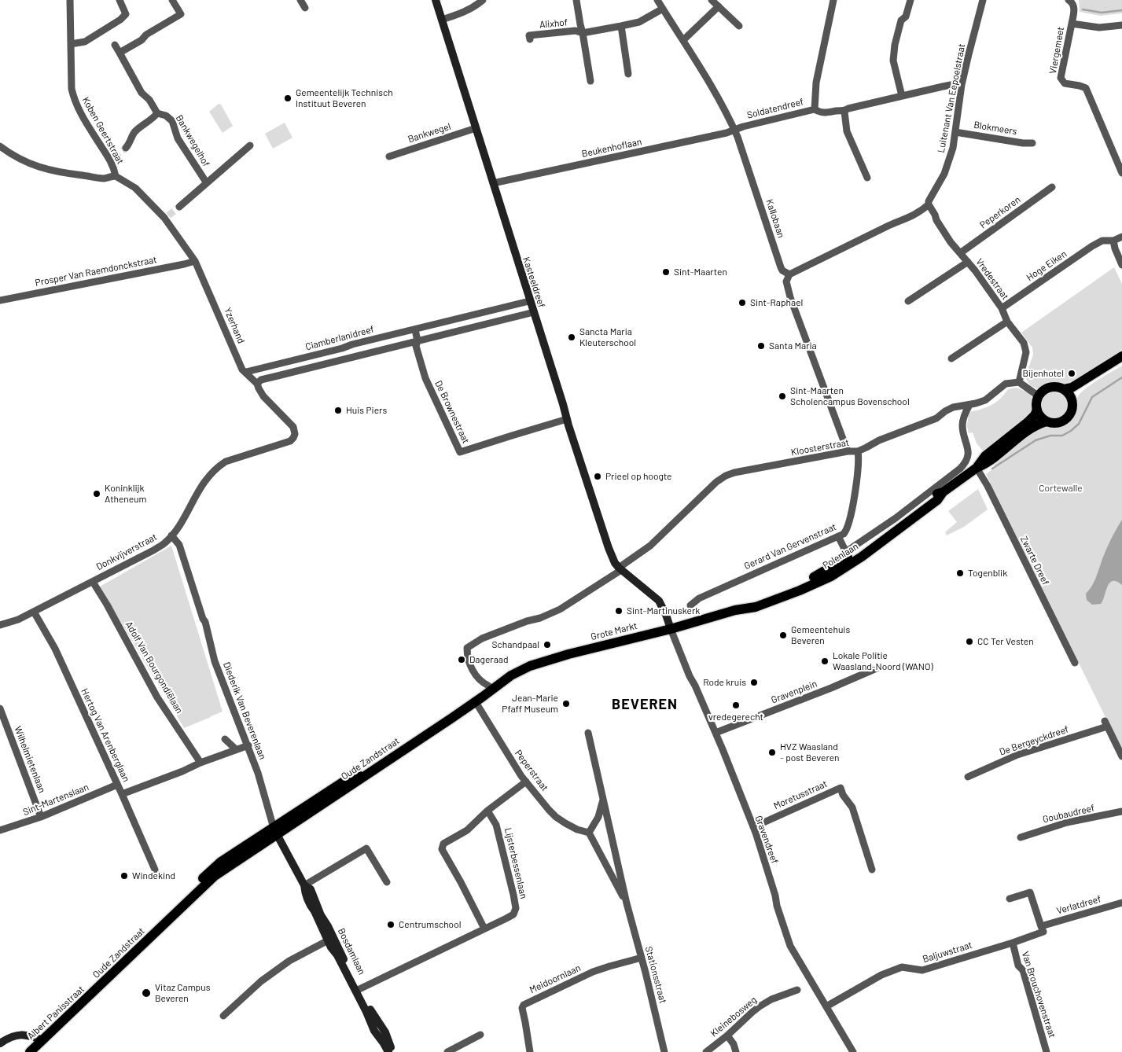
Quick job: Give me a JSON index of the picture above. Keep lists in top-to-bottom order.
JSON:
{
  "streets": {
    "main road": [
      "Polenlaan",
      "Grote Markt",
      "Oude Zandstraat",
      "Albert Panisstraat"
    ],
    "street": [
      "Alixhof",
      "Viergemeet",
      "Luitenant Van Eepoelstraat",
      "Soldatendreef",
      "Blokmeers",
      "Koben Geertstraat",
      "Bankwegel",
      "Bankwegelhof",
      "Beukenhoflaan",
      "Peperkoren",
      "Kallobaan",
      "Hoge Eiken",
      "Prosper Van Raemdonckstraat",
      "Vredestraat",
      "Kasteeldreef",
      "Yzerhand",
      "Ciamberlanidreef",
      "De Brownestraat",
      "Kloosterstraat",
      "Gerard Van Gervenstraat",
      "Donkvijverstraat",
      "Zwarte Dreef",
      "Adolf Van Bourgondiëlaan",
      "Gravenplein",
      "Diederik Van Beverenlaan",
      "Hertog Van Arenberglaan",
      "De Bergeyckdreef",
      "Wilhelmietenlaan",
      "Peperstraat",
      "Moretusstraat",
      "Sint-Martenslaan",
      "Goubaudreef",
      "Gravendreef",
      "Lijsterbessenlaan",
      "Verlatdreef",
      "Bosdamlaan",
      "Baljuwstraat",
      "Stationsstraat",
      "Meidoornlaan",
      "Van Brouchovenstraat",
      "Kleinebosweg"
    ]
  },
  "crossings": [
    ["Alixhof", "Kallobaan"],
    ["Luitenant Van Eepoelstraat", "Soldatendreef"],
    ["Luitenant Van Eepoelstraat", "Blokmeers"],
    ["Luitenant Van Eepoelstraat", "Kallobaan"],
    ["Luitenant Van Eepoelstraat", "Vredestraat"],
    ["Soldatendreef", "Beukenhoflaan"],
    ["Soldatendreef", "Kallobaan"],
    ["Koben Geertstraat", "Yzerhand"],
    ["Bankwegel", "Kasteeldreef"],
    ["Beukenhoflaan", "Kallobaan"],
    ["Beukenhoflaan", "Kasteeldreef"],
    ["Peperkoren", "Vredestraat"],
    ["Hoge Eiken", "Vredestraat"],
    ["Prosper Van Raemdonckstraat", "Yzerhand"],
    ["Vredestraat", "Kloosterstraat"],
    ["Kasteeldreef", "Ciamberlanidreef"],
    ["Kasteeldreef", "De Brownestraat"],
    ["Kasteeldreef", "Kloosterstraat"],
    ["Yzerhand", "Ciamberlanidreef"],
    ["Yzerhand", "Donkvijverstraat"],
    ["Kloosterstraat", "Gerard Van Gervenstraat"],
    ["Kloosterstraat", "Polenlaan"],
    ["Gerard Van Gervenstraat", "Polenlaan"],
    ["Donkvijverstraat", "Adolf Van Bourgondiëlaan"],
    ["Donkvijverstraat", "Diederik Van Beverenlaan"],
    ["Donkvijverstraat", "Hertog Van Arenberglaan"],
    ["Polenlaan", "Zwarte Dreef"],
    ["Polenlaan", "Grote Markt"],
    ["Polenlaan", "Gravendreef"],
    ["Grote Markt", "Oude Zandstraat"],
    ["Grote Markt", "Peperstraat"],
    ["Grote Markt", "Gravendreef"],
    ["Gravenplein", "Gravendreef"],
    ["Diederik Van Beverenlaan", "Oude Zandstraat"],
    ["Diederik Van Beverenlaan", "Bosdamlaan"],
    ["Hertog Van Arenberglaan", "Sint-Martenslaan"],
    ["Oude Zandstraat", "Peperstraat"],
    ["Oude Zandstraat", "Bosdamlaan"],
    ["Oude Zandstraat", "Albert Panisstraat"],
    ["Wilhelmietenlaan", "Sint-Martenslaan"],
    ["Peperstraat", "Stationsstraat"],
    ["Moretusstraat", "Gravendreef"],
    ["Gravendreef", "Baljuwstraat"],
    ["Lijsterbessenlaan", "Bosdamlaan"],
    ["Verlatdreef", "Baljuwstraat"],
    ["Verlatdreef", "Van Brouchovenstraat"],
    ["Baljuwstraat", "Van Brouchovenstraat"],
    ["Stationsstraat", "Meidoornlaan"]
  ],
  "districts": ["BEVEREN"],
  "parks": ["Cortewalle"],
  "places": [
    "Gemeentelijk Technisch Instituut Beveren",
    "Sint-Maarten",
    "Sint-Raphael",
    "Sancta Maria Kleuterschool",
    "Santa Maria",
    "Bijenhotel",
    "Sint-Maarten Scholencampus Bovenschool",
    "Huis Piers",
    "Prieel op hoogte",
    "Koninklijk Atheneum",
    "Togenblik",
    "Sint-Martinuskerk",
    "Gemeentehuis Beveren",
    "CC Ter Vesten",
    "Schandpaal",
    "Dageraad",
    "Lokale Politie Waasland-Noord (WANO)",
    "Rode kruis",
    "Jean-Marie Pfaff Museum",
    "vredegerecht",
    "HVZ Waasland - post Beveren",
    "Windekind",
    "Centrumschool",
    "Vitaz Campus Beveren"
  ]
}
